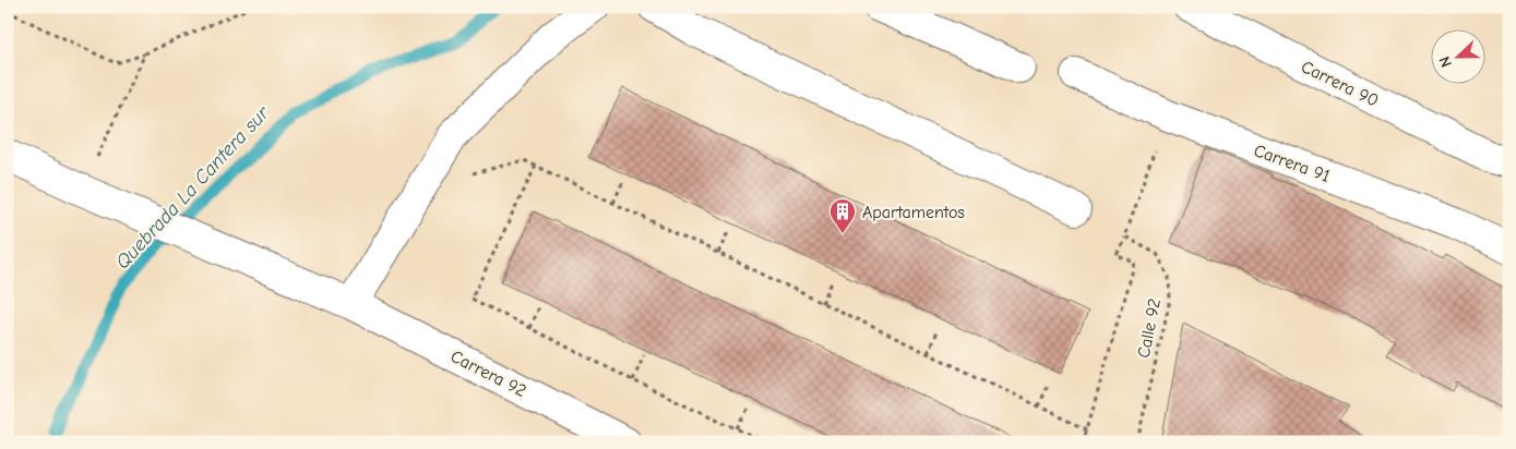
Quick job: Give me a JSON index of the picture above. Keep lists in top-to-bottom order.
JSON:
{
  "streets": {
    "street": ["Carrera 90", "Carrera 91", "Carrera 92"],
    "path": ["Calle 92"]
  },
  "water": ["Quebrada La Cantera sur"],
  "places": {
    "building": ["Apartamentos"]
  },
  "north": "left"
}
